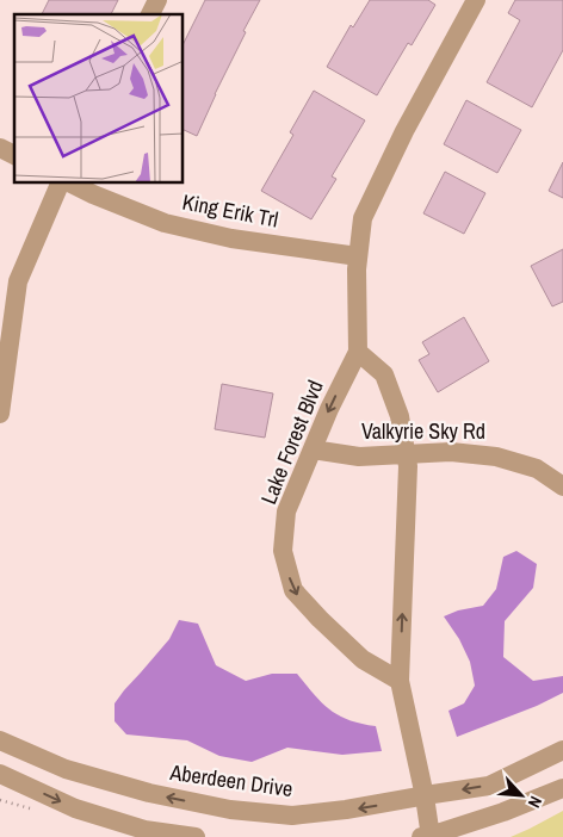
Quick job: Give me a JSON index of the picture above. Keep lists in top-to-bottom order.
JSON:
{
  "streets": {
    "street": [
      "King Erik Trl",
      "Valkyrie Sky Rd",
      "Lake Forest Blvd",
      "Aberdeen Drive"
    ]
  },
  "crossings": [
    ["King Erik Trl", "Lake Forest Blvd"],
    ["Valkyrie Sky Rd", "Lake Forest Blvd"]
  ],
  "north": "bottom right"
}
